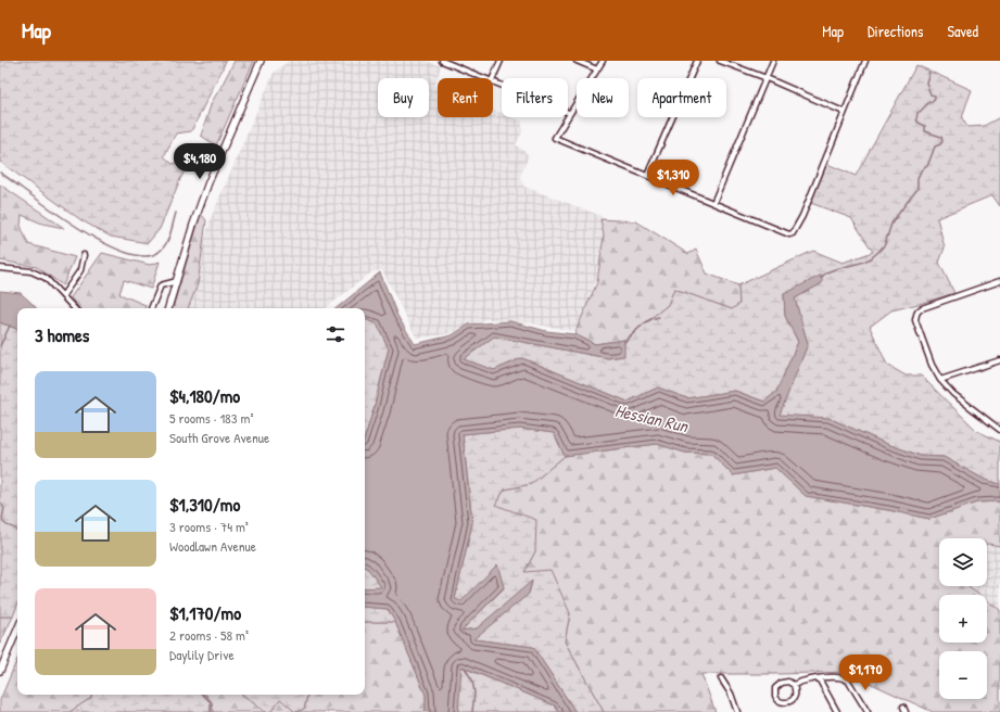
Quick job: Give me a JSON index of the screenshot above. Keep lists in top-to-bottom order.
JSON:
{
  "water": ["Hessian Run"],
  "page": {
    "header": "Map",
    "nav": ["Map", "Directions", "Saved"],
    "chip": [
      "Buy",
      "Rent",
      "Filters",
      "New",
      "Apartment"
    ],
    "price": ["$4,180", "$1,310", "$1,170"],
    "heading": "3 homes",
    "list": [
      {
        "name": "$4,180/mo",
        "note": "5 rooms · 183 m² · South Grove Avenue"
      },
      {
        "name": "$1,310/mo",
        "note": "3 rooms · 74 m² · Woodlawn Avenue"
      },
      {
        "name": "$1,170/mo",
        "note": "2 rooms · 58 m² · Daylily Drive"
      }
    ],
    "map_buttons": ["+", "−"]
  }
}
